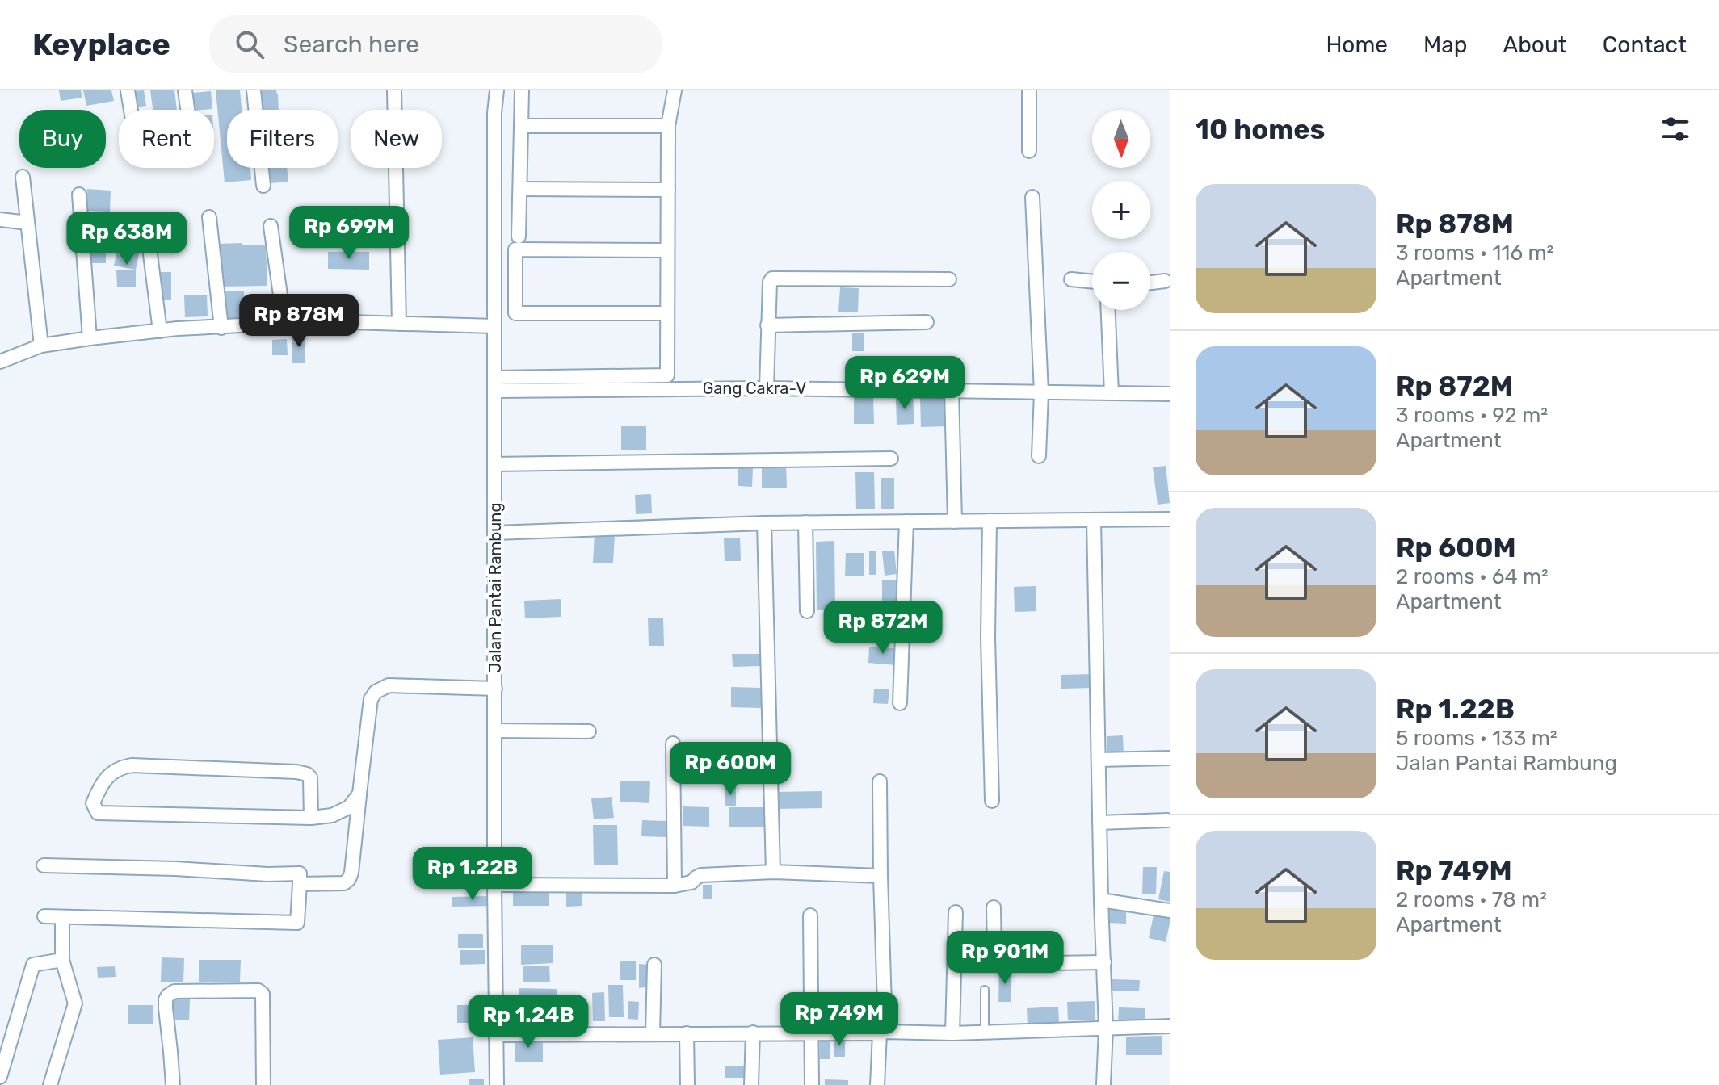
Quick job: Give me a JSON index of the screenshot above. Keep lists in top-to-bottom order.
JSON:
{
  "streets": {
    "street": ["Gang Cakra-V", "Jalan Pantai Rambung"]
  },
  "crossings": [
    ["Gang Cakra-V", "Jalan Pantai Rambung"]
  ],
  "north": "bottom",
  "page": {
    "header": "Keyplace",
    "search": "Search here",
    "nav": [
      "Home",
      "Map",
      "About",
      "Contact"
    ],
    "heading": "10 homes",
    "map_buttons": ["+", "−"],
    "chip": [
      "Buy",
      "Rent",
      "Filters",
      "New"
    ],
    "list": [
      {
        "name": "Rp 878M",
        "note": "3 rooms · 116 m² · Apartment"
      },
      {
        "name": "Rp 872M",
        "note": "3 rooms · 92 m² · Apartment"
      },
      {
        "name": "Rp 600M",
        "note": "2 rooms · 64 m² · Apartment"
      },
      {
        "name": "Rp 1.22B",
        "note": "5 rooms · 133 m² · Jalan Pantai Rambung"
      },
      {
        "name": "Rp 749M",
        "note": "2 rooms · 78 m² · Apartment"
      }
    ],
    "price": [
      "Rp 699M",
      "Rp 638M",
      "Rp 878M",
      "Rp 629M",
      "Rp 872M",
      "Rp 600M",
      "Rp 1.22B",
      "Rp 901M",
      "Rp 749M",
      "Rp 1.24B"
    ]
  }
}
